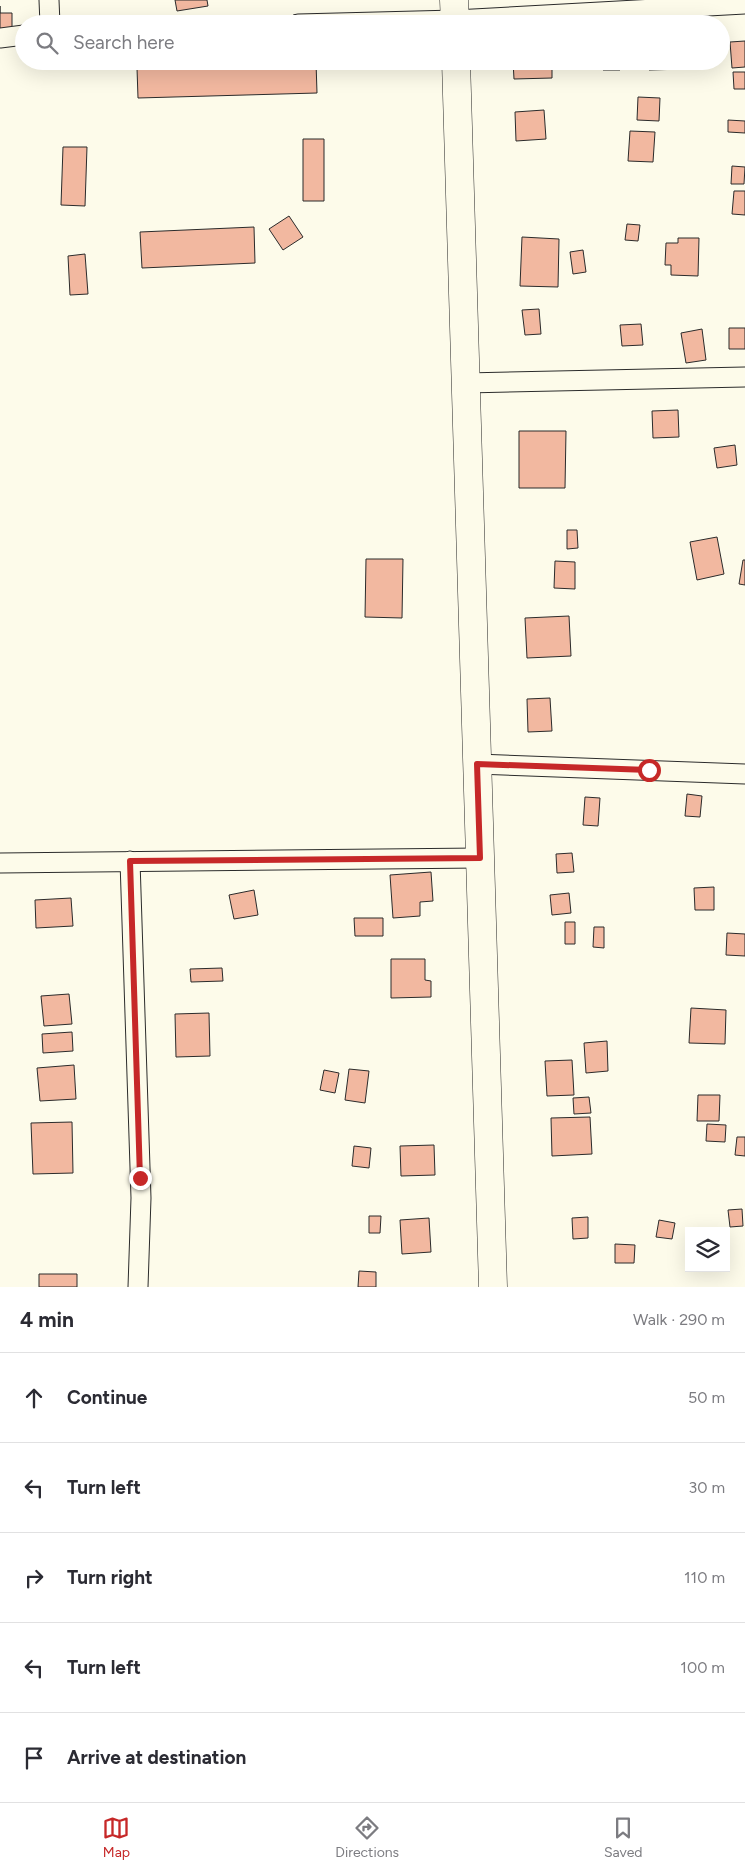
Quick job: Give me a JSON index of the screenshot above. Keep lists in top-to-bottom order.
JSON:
{
  "page": {
    "search": "Search here",
    "heading": ["4 min", "Walk · 290 m"],
    "list": [
      ["Continue", "50 m"],
      ["Turn left", "30 m"],
      ["Turn right", "110 m"],
      ["Turn left", "100 m"],
      "Arrive at destination"
    ],
    "nav": ["Map", "Directions", "Saved"]
  }
}
